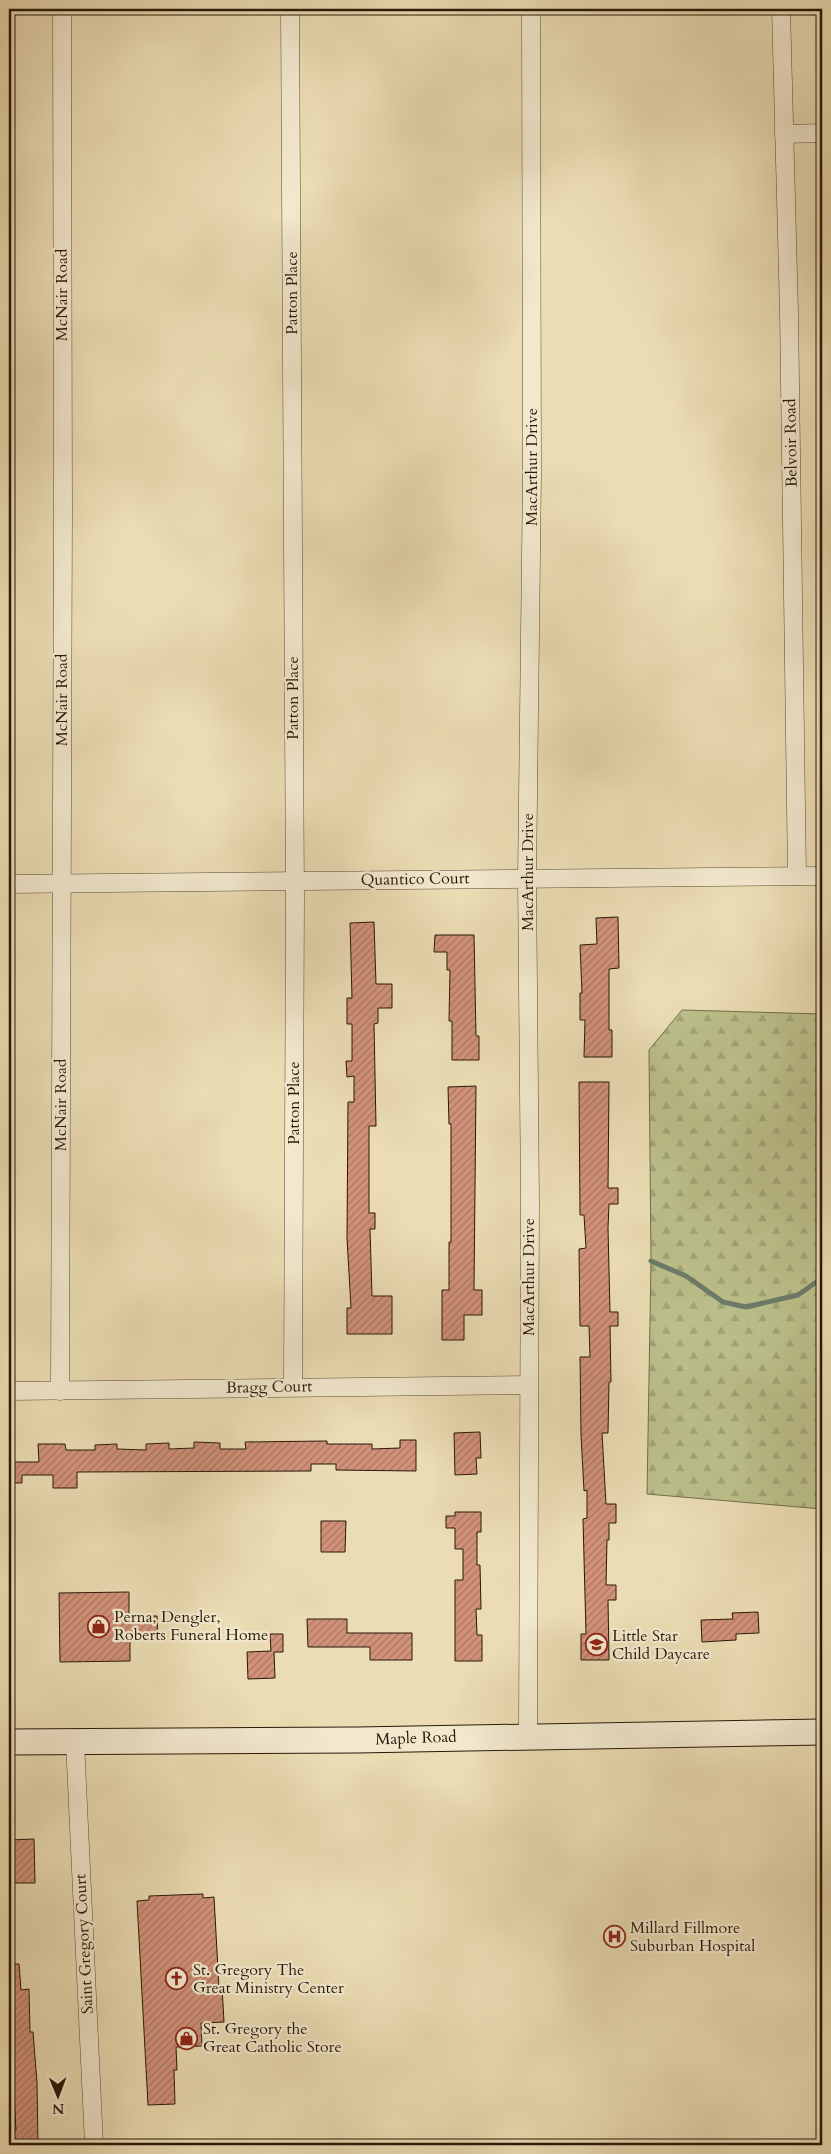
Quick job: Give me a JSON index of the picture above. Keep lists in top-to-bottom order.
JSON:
{
  "streets": {
    "main road": ["Maple Road"],
    "street": [
      "Patton Place",
      "McNair Road",
      "Belvoir Road",
      "MacArthur Drive",
      "Quantico Court",
      "Bragg Court",
      "Saint Gregory Court"
    ]
  },
  "crossings": [
    ["Patton Place", "Quantico Court"],
    ["Patton Place", "Bragg Court"],
    ["McNair Road", "Quantico Court"],
    ["McNair Road", "Bragg Court"],
    ["Belvoir Road", "Quantico Court"],
    ["MacArthur Drive", "Quantico Court"],
    ["MacArthur Drive", "Bragg Court"],
    ["MacArthur Drive", "Maple Road"],
    ["Maple Road", "Saint Gregory Court"]
  ],
  "places": {
    "shop": ["Perna, Dengler, Roberts Funeral Home", "St. Gregory the Great Catholic Store"],
    "school or university": ["Little Star Child Daycare"],
    "hospital": ["Millard Fillmore Suburban Hospital"],
    "church": ["St. Gregory The Great Ministry Center"]
  },
  "north": "bottom"
}
